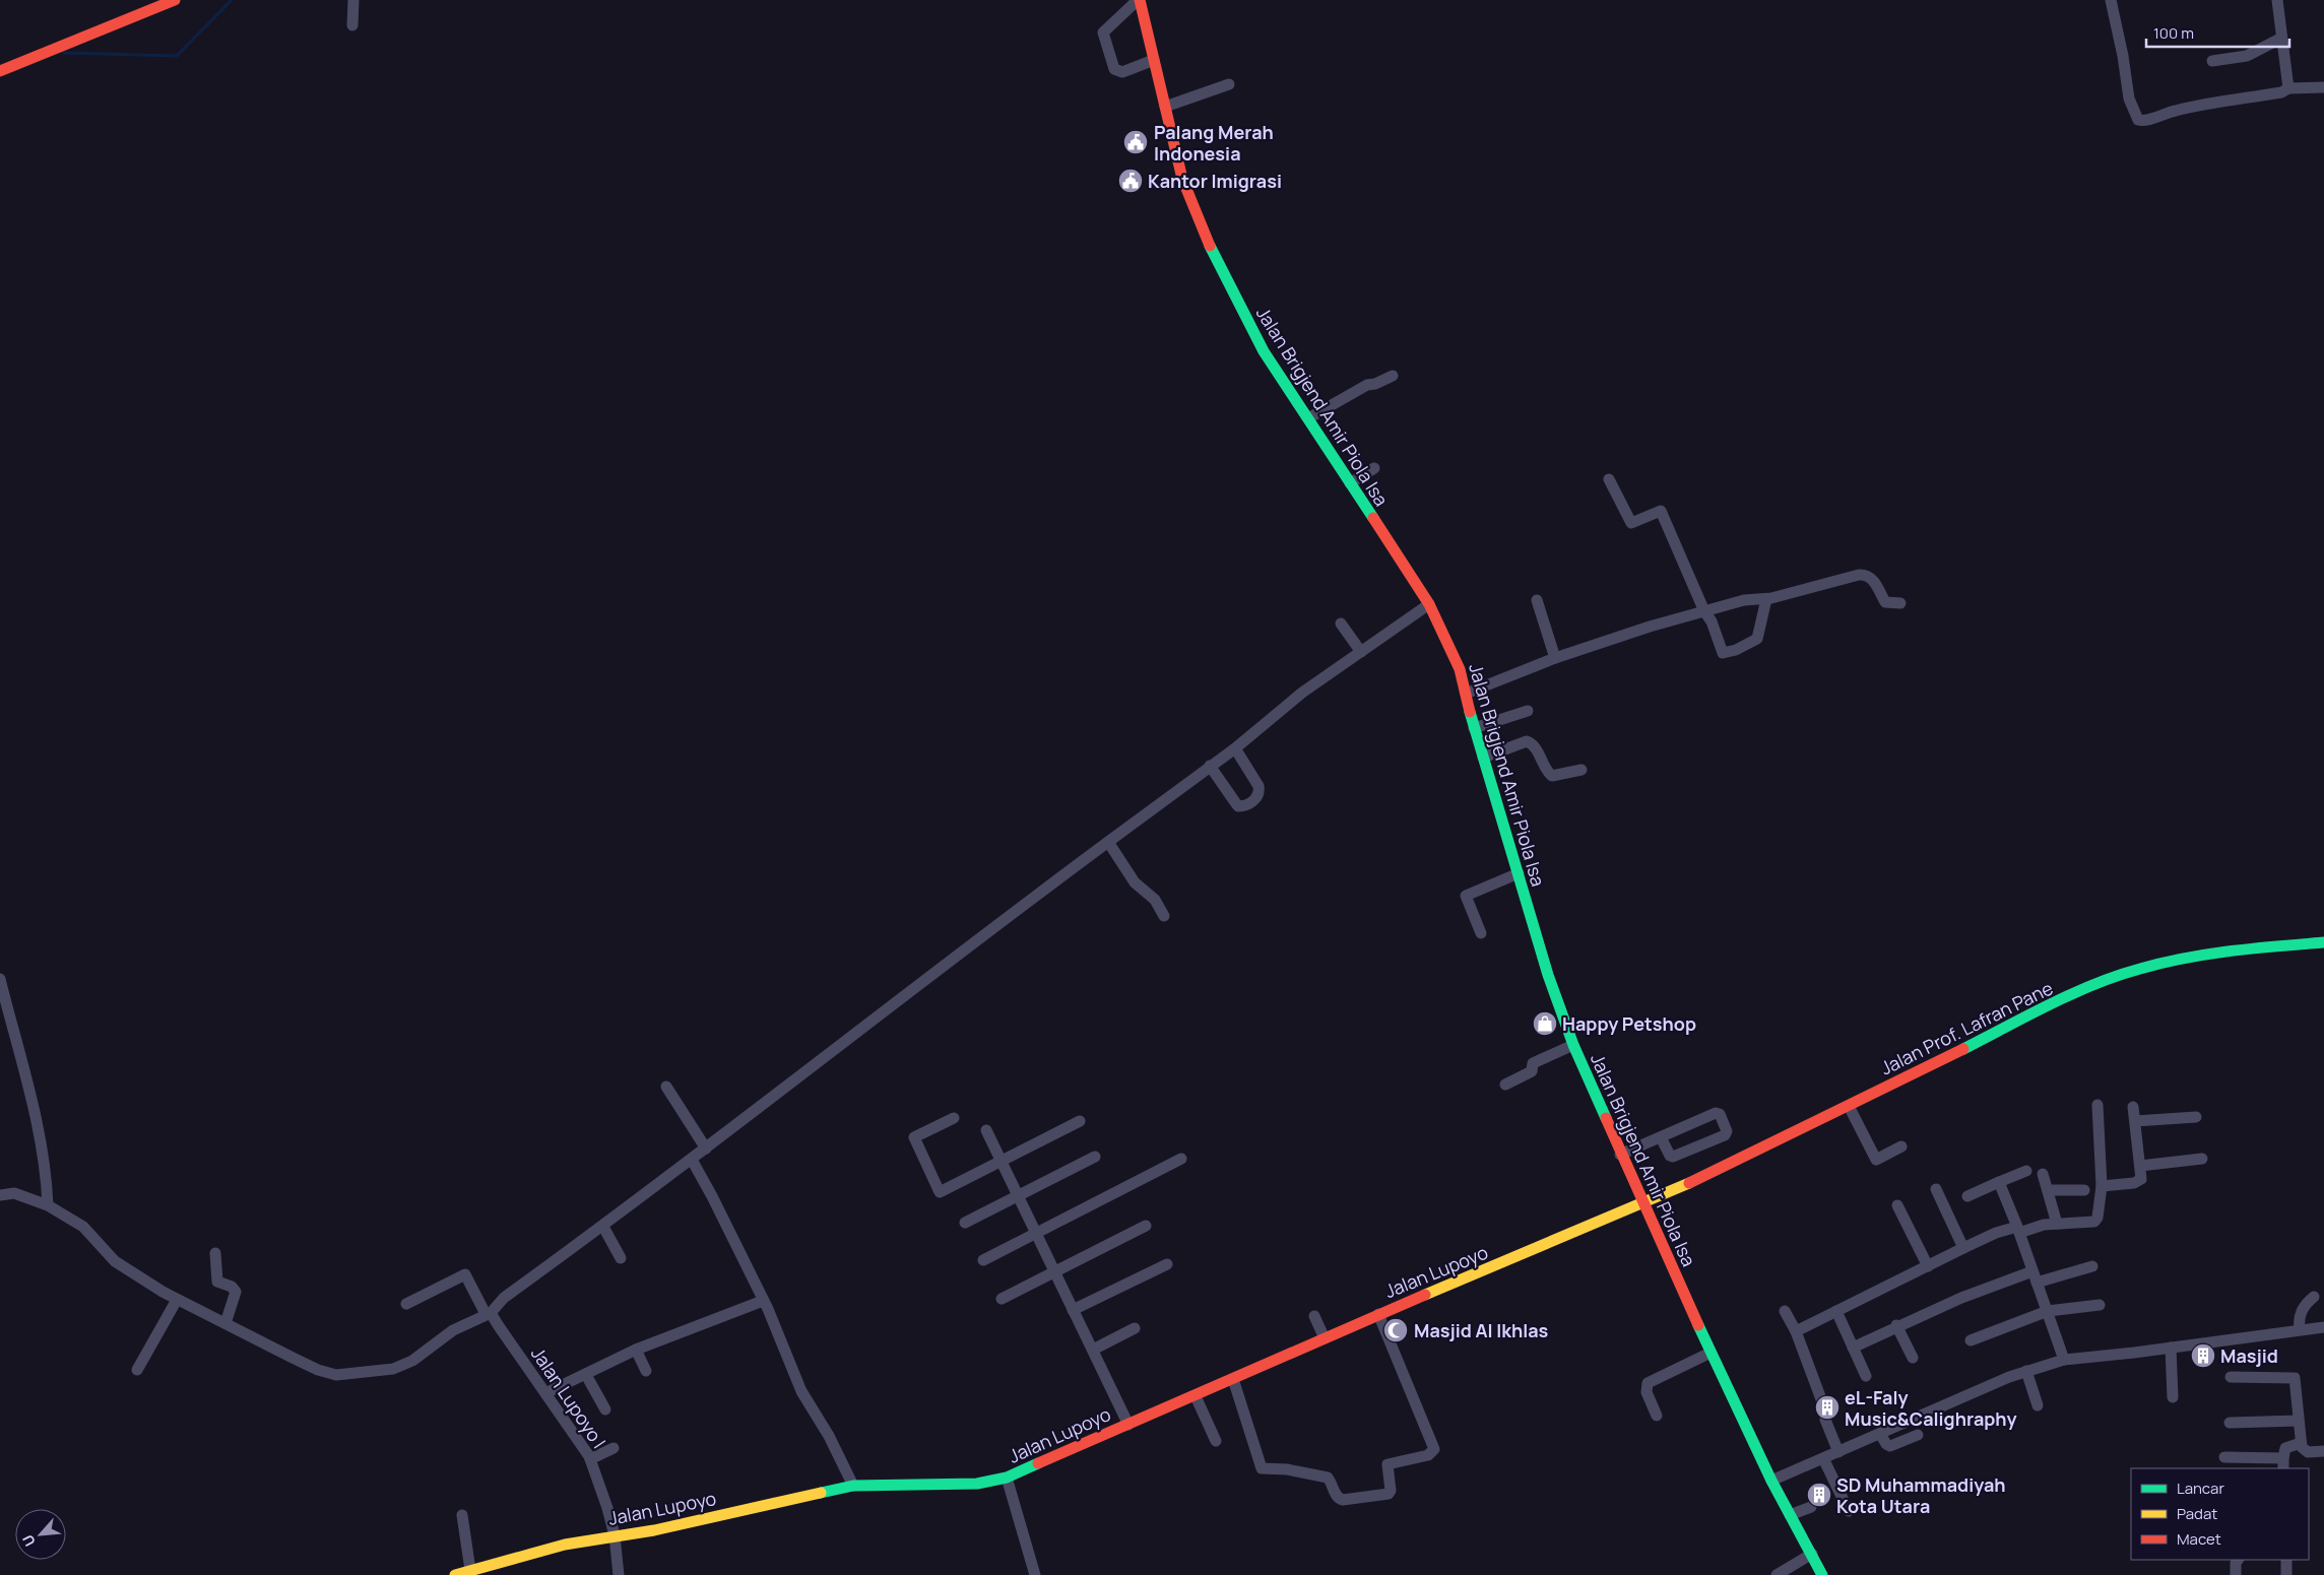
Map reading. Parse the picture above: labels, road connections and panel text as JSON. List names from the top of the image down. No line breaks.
{"streets":{"street":["Jalan Brigjend Amir Piola Isa","Jalan Prof. Lafran Pane","Jalan Lupoyo","Jalan Lupoyo I"]},"crossings":[["Jalan Brigjend Amir Piola Isa","Jalan Prof. Lafran Pane"],["Jalan Brigjend Amir Piola Isa","Jalan Lupoyo"],["Jalan Prof. Lafran Pane","Jalan Lupoyo"],["Jalan Lupoyo","Jalan Lupoyo I"]],"places":{"public building":["Palang Merah Indonesia","Kantor Imigrasi"],"shop":["Happy Petshop"],"mosque":["Masjid Al Ikhlas"],"building":["Masjid","eL-Faly Music&Calighraphy","SD Muhammadiyah Kota Utara"]},"legend":["Lancar","Padat","Macet"],"scale_bar":"100 m","north":"bottom left"}
